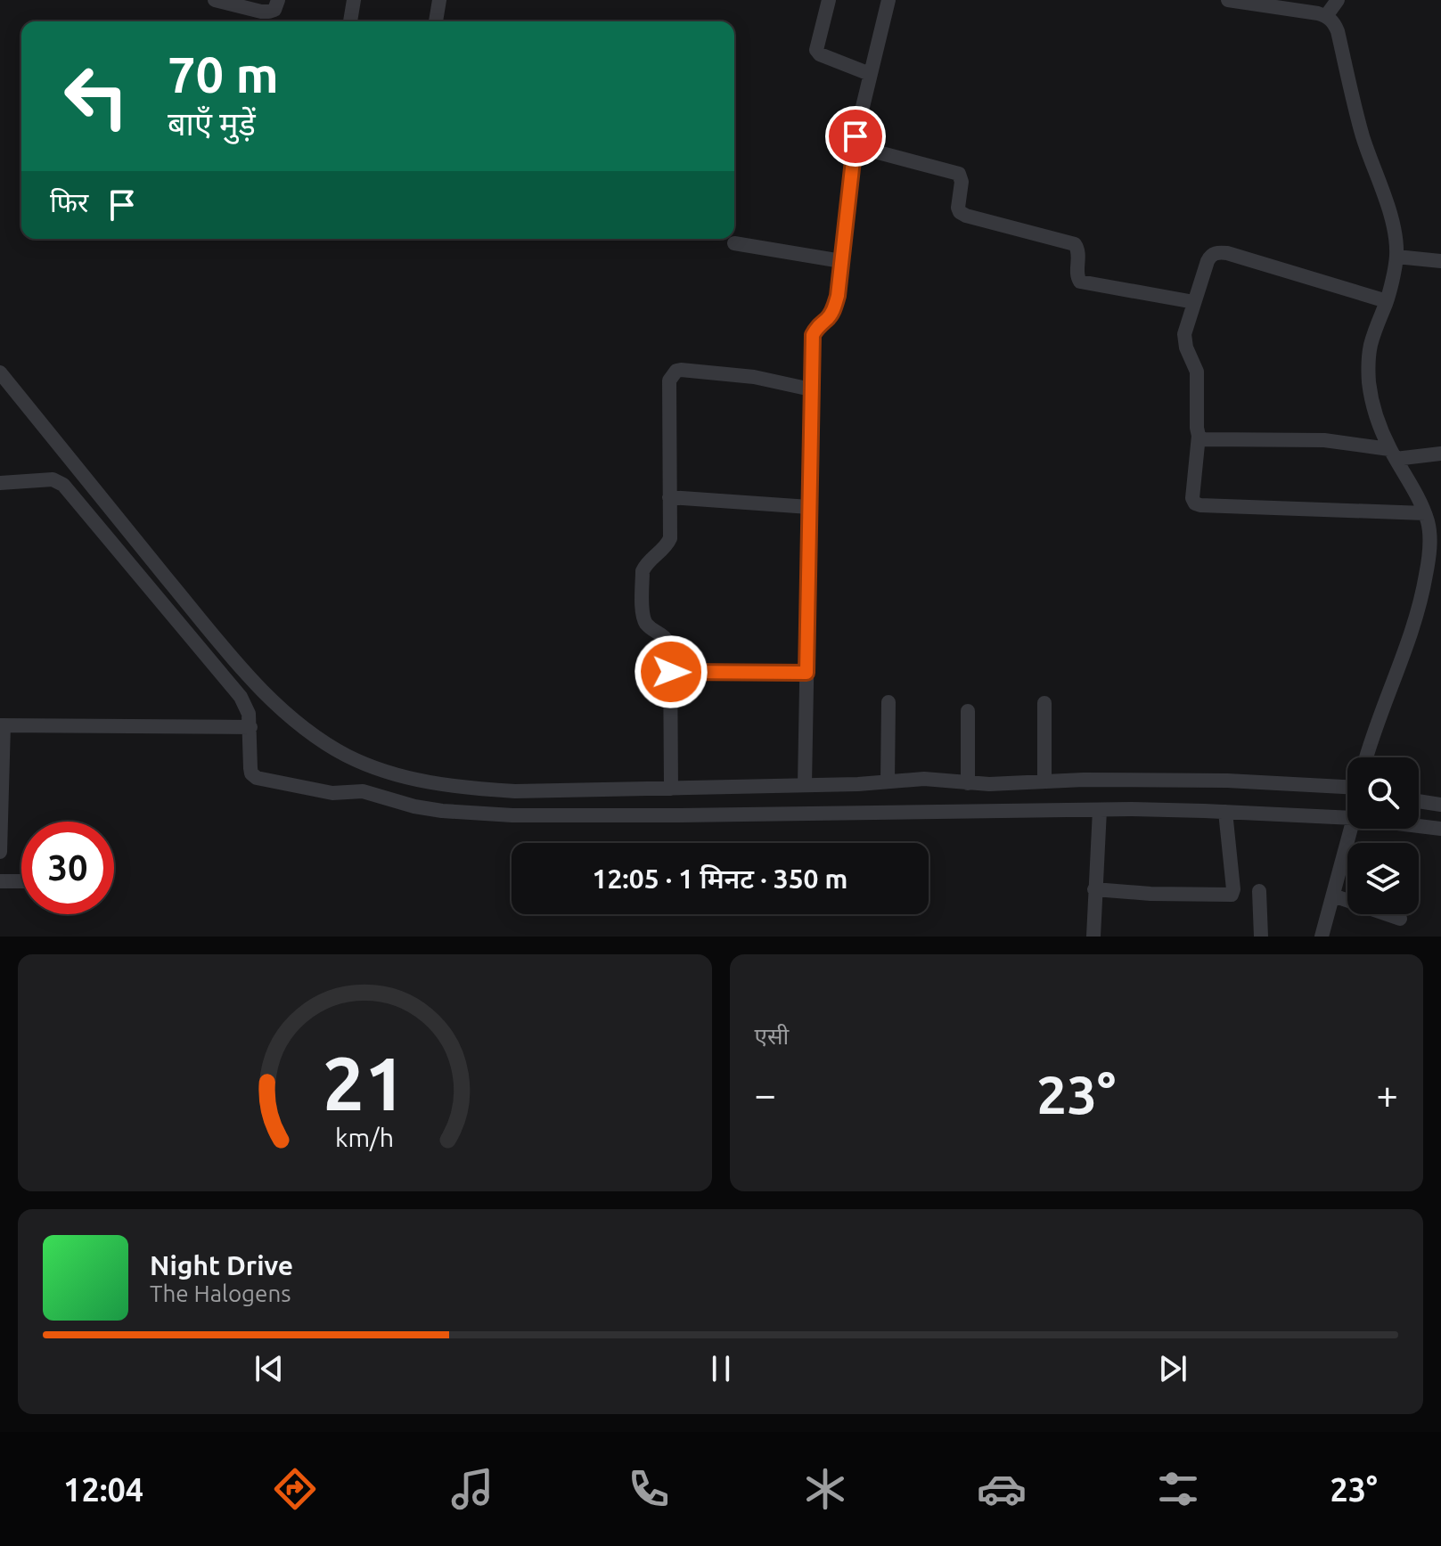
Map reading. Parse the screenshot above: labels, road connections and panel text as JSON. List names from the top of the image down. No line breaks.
{"page":{"turn":["70 m","बाएँ मुड़ें"],"then":"फिर","limit":"30","trip":"12:05 · 1 मिनट · 350 m","tile":"एसी","heat":["−","23°","+"],"song":["Night Drive","The Halogens"],"tabs":["12:04","23°"],"gauge":["21","km/h"]}}
